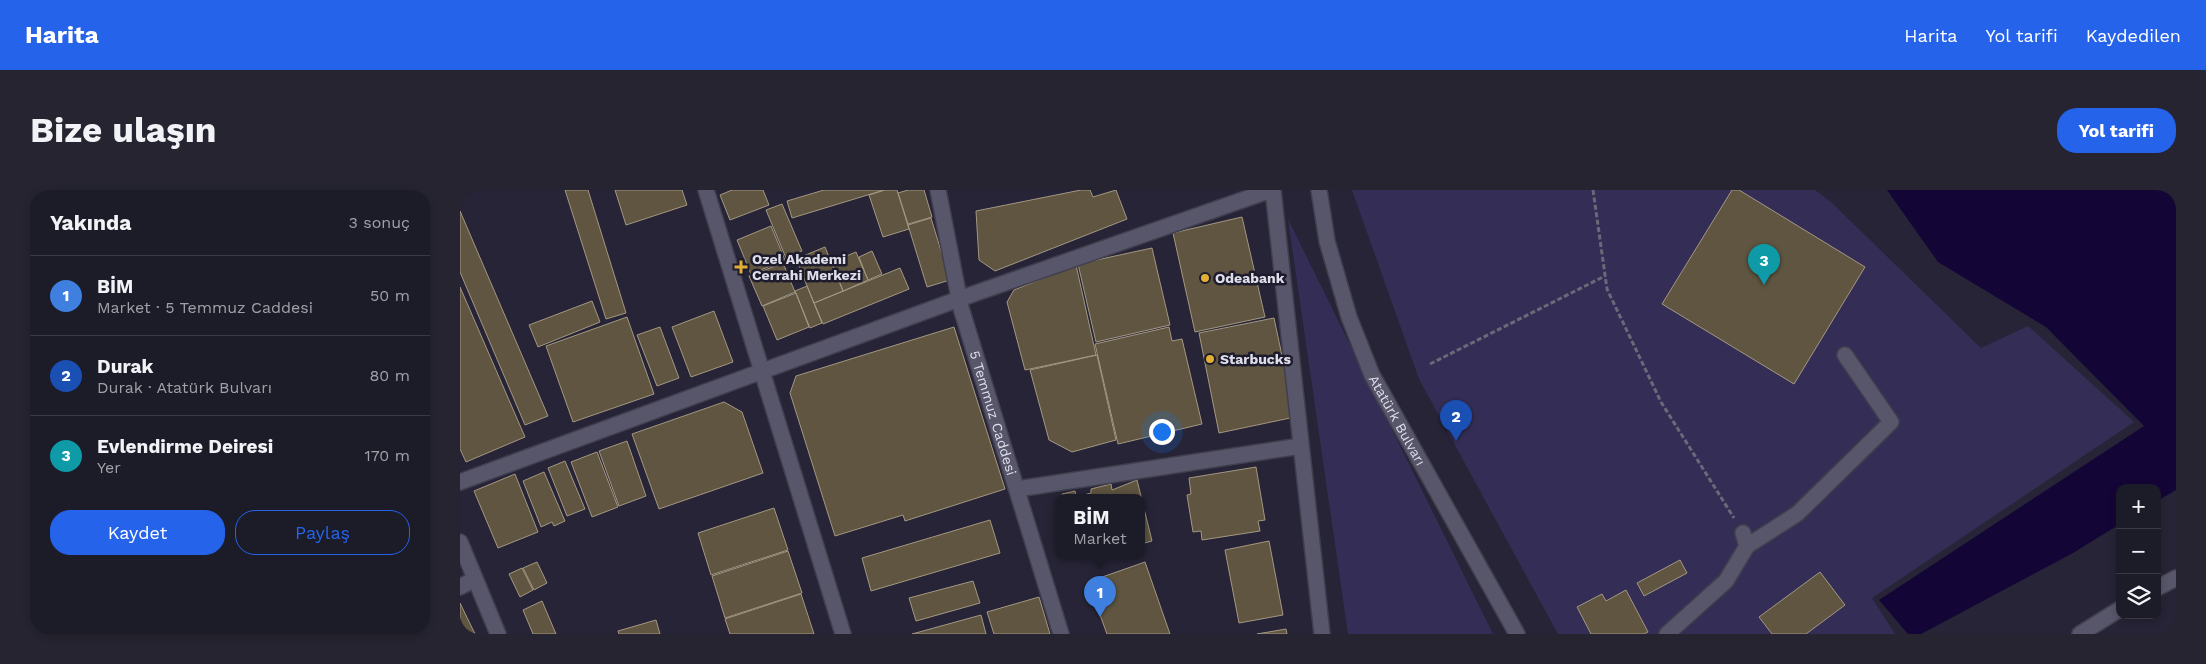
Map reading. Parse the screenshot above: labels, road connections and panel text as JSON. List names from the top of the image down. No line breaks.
{"streets":{"street":["5 Temmuz Caddesi","Atatürk Bulvarı"]},"places":{"health":["Ozel Akademi Cerrahi Merkezi"],"other":["Odeabank","Starbucks"]},"page":{"header":"Harita","nav":["Harita","Yol tarifi","Kaydedilen"],"buttons":["Yol tarifi",["Kaydet","Paylaş"]],"title":"Bize ulaşın","heading":["Yakında","3 sonuç"],"pins":["3","2","1"],"list":[{"mark":"1","name":"BİM","note":"Market · 5 Temmuz Caddesi","value":"50 m"},{"mark":"2","name":"Durak","note":"Durak · Atatürk Bulvarı","value":"80 m"},{"mark":"3","name":"Evlendirme Deiresi","note":"Yer","value":"170 m"}],"map_buttons":["+","−"],"popup":["BİM","Market"]}}
